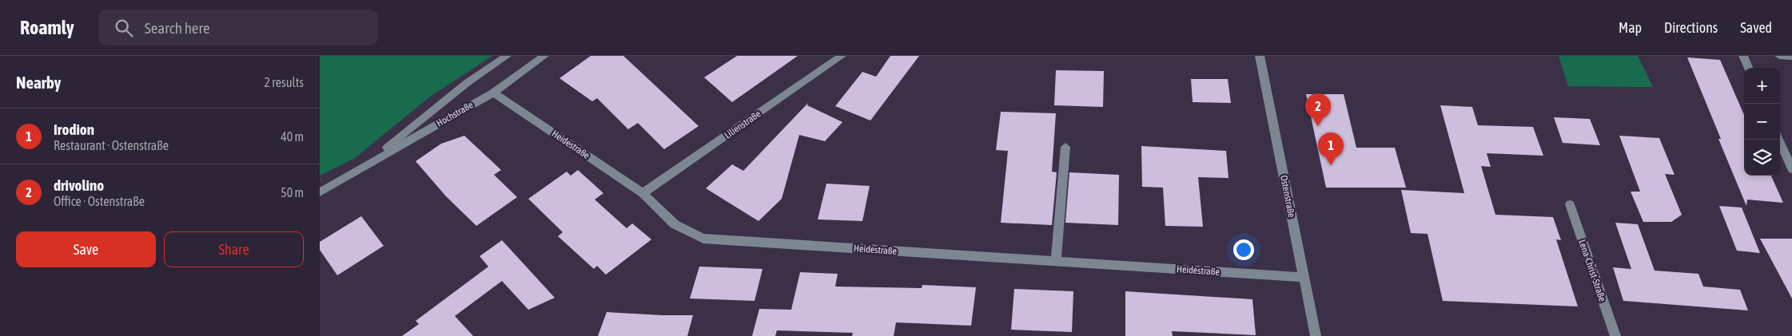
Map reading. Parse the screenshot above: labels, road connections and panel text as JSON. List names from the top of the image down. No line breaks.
{"streets":{"street":["Hochstraße","Lilienstraße","Heidestraße","Ostenstraße","Lena-Christ-Straße"]},"crossings":[["Hochstraße","Heidestraße"],["Lilienstraße","Heidestraße"],["Heidestraße","Ostenstraße"]],"page":{"header":"Roamly","search":"Search here","nav":["Map","Directions","Saved"],"heading":["Nearby","2 results"],"map_buttons":["+","−"],"pins":["2","1"],"list":[{"mark":"1","name":"Irodion","note":"Restaurant · Ostenstraße","value":"40 m"},{"mark":"2","name":"drivolino","note":"Office · Ostenstraße","value":"50 m"}],"buttons":["Save","Share"]}}
